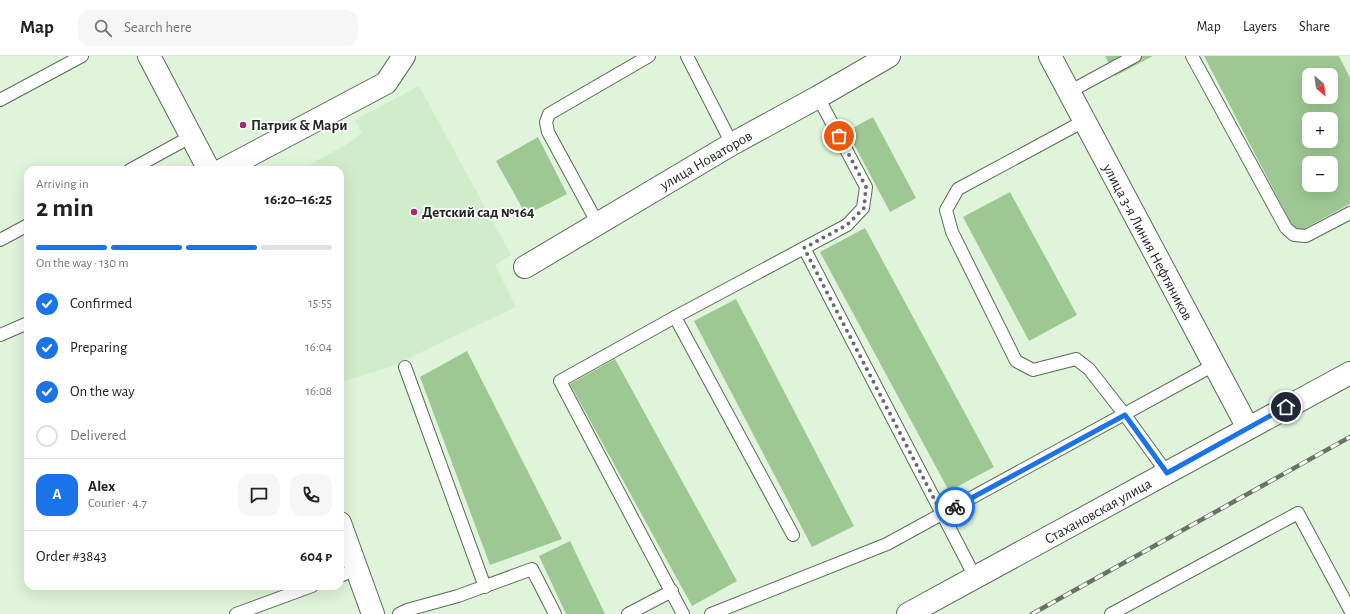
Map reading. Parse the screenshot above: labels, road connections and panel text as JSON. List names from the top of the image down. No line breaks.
{"streets":{"street":["улица Новаторов","улица 3-я Линия Нефтяников","Стахановская улица"]},"crossings":[["улица 3-я Линия Нефтяников","Стахановская улица"]],"places":["Патрик & Мари","Детский сад №164"],"north":"bottom right","page":{"header":"Map","search":"Search here","nav":["Map","Layers","Share"],"map_buttons":["+","−"],"heading":["2 min","Arriving in","16:20–16:25"],"panel":["Alex","Courier · 4.7","Order #3843","604 ₽"],"bar":"On the way · 130 m","list":[["Confirmed","15:55"],["Preparing","16:04"],["On the way","16:08"],"Delivered"],"round":"A"}}
